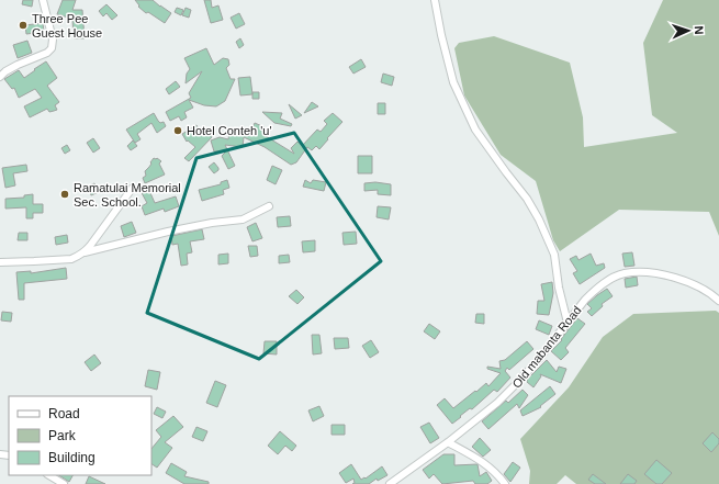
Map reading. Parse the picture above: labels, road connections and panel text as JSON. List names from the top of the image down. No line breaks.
{"streets":{"street":["Old mabanta Road"]},"places":["Three Pee Guest House","Hotel Conteh 'u'","Ramatulai Memorial Sec. School."],"legend":["Road","Park","Building"],"north":"right"}
